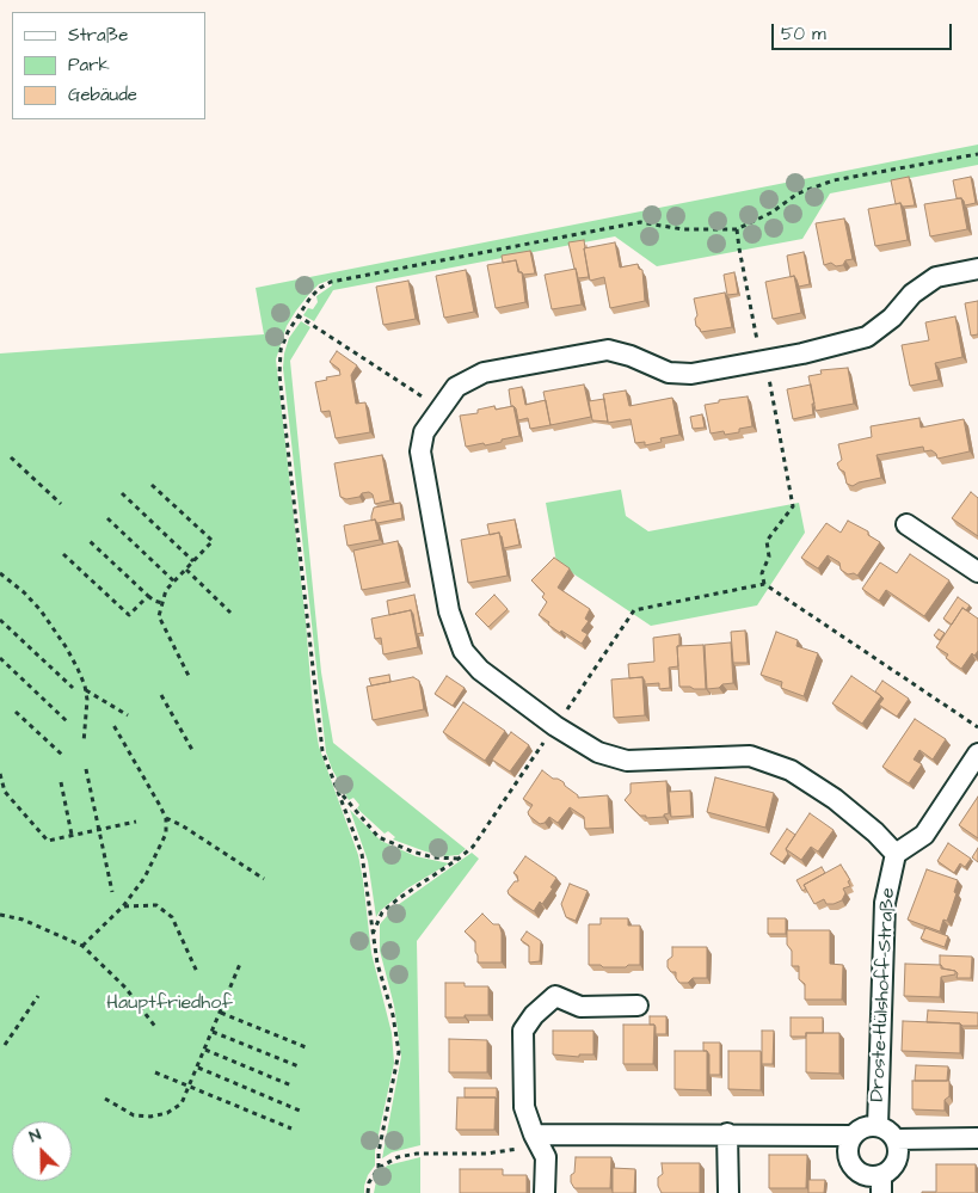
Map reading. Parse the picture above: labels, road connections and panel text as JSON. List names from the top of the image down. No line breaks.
{"streets":{"street":["Droste-Hülshoff-Straße"]},"parks":["Hauptfriedhof"],"legend":["Straße","Park","Gebäude"],"scale_bar":"50 m","north":"top left"}
